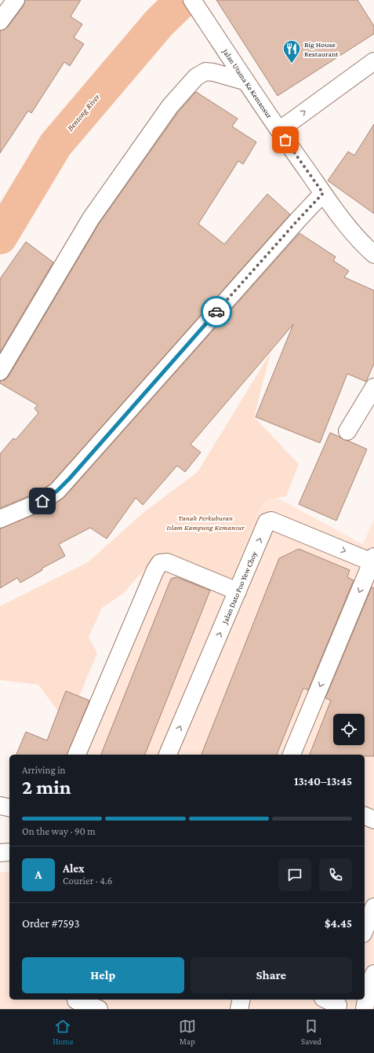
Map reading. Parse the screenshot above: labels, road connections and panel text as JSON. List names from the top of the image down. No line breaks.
{"streets":{"street":["Jalan Utama Ke Kemansur","Jalan Dato Poo Yew Choy"]},"water":["Bentong River"],"parks":["Tanah Perkuburan Islam Kampung Kemansur"],"places":{"restaurant":["Big House Restaurant"]},"page":{"heading":["2 min","Arriving in","13:40–13:45"],"panel":["Alex","Courier · 4.6","Order #7593","$4.45"],"bar":"On the way · 90 m","round":"A","buttons":["Help","Share"],"tabs":["Home","Map","Saved"]}}
